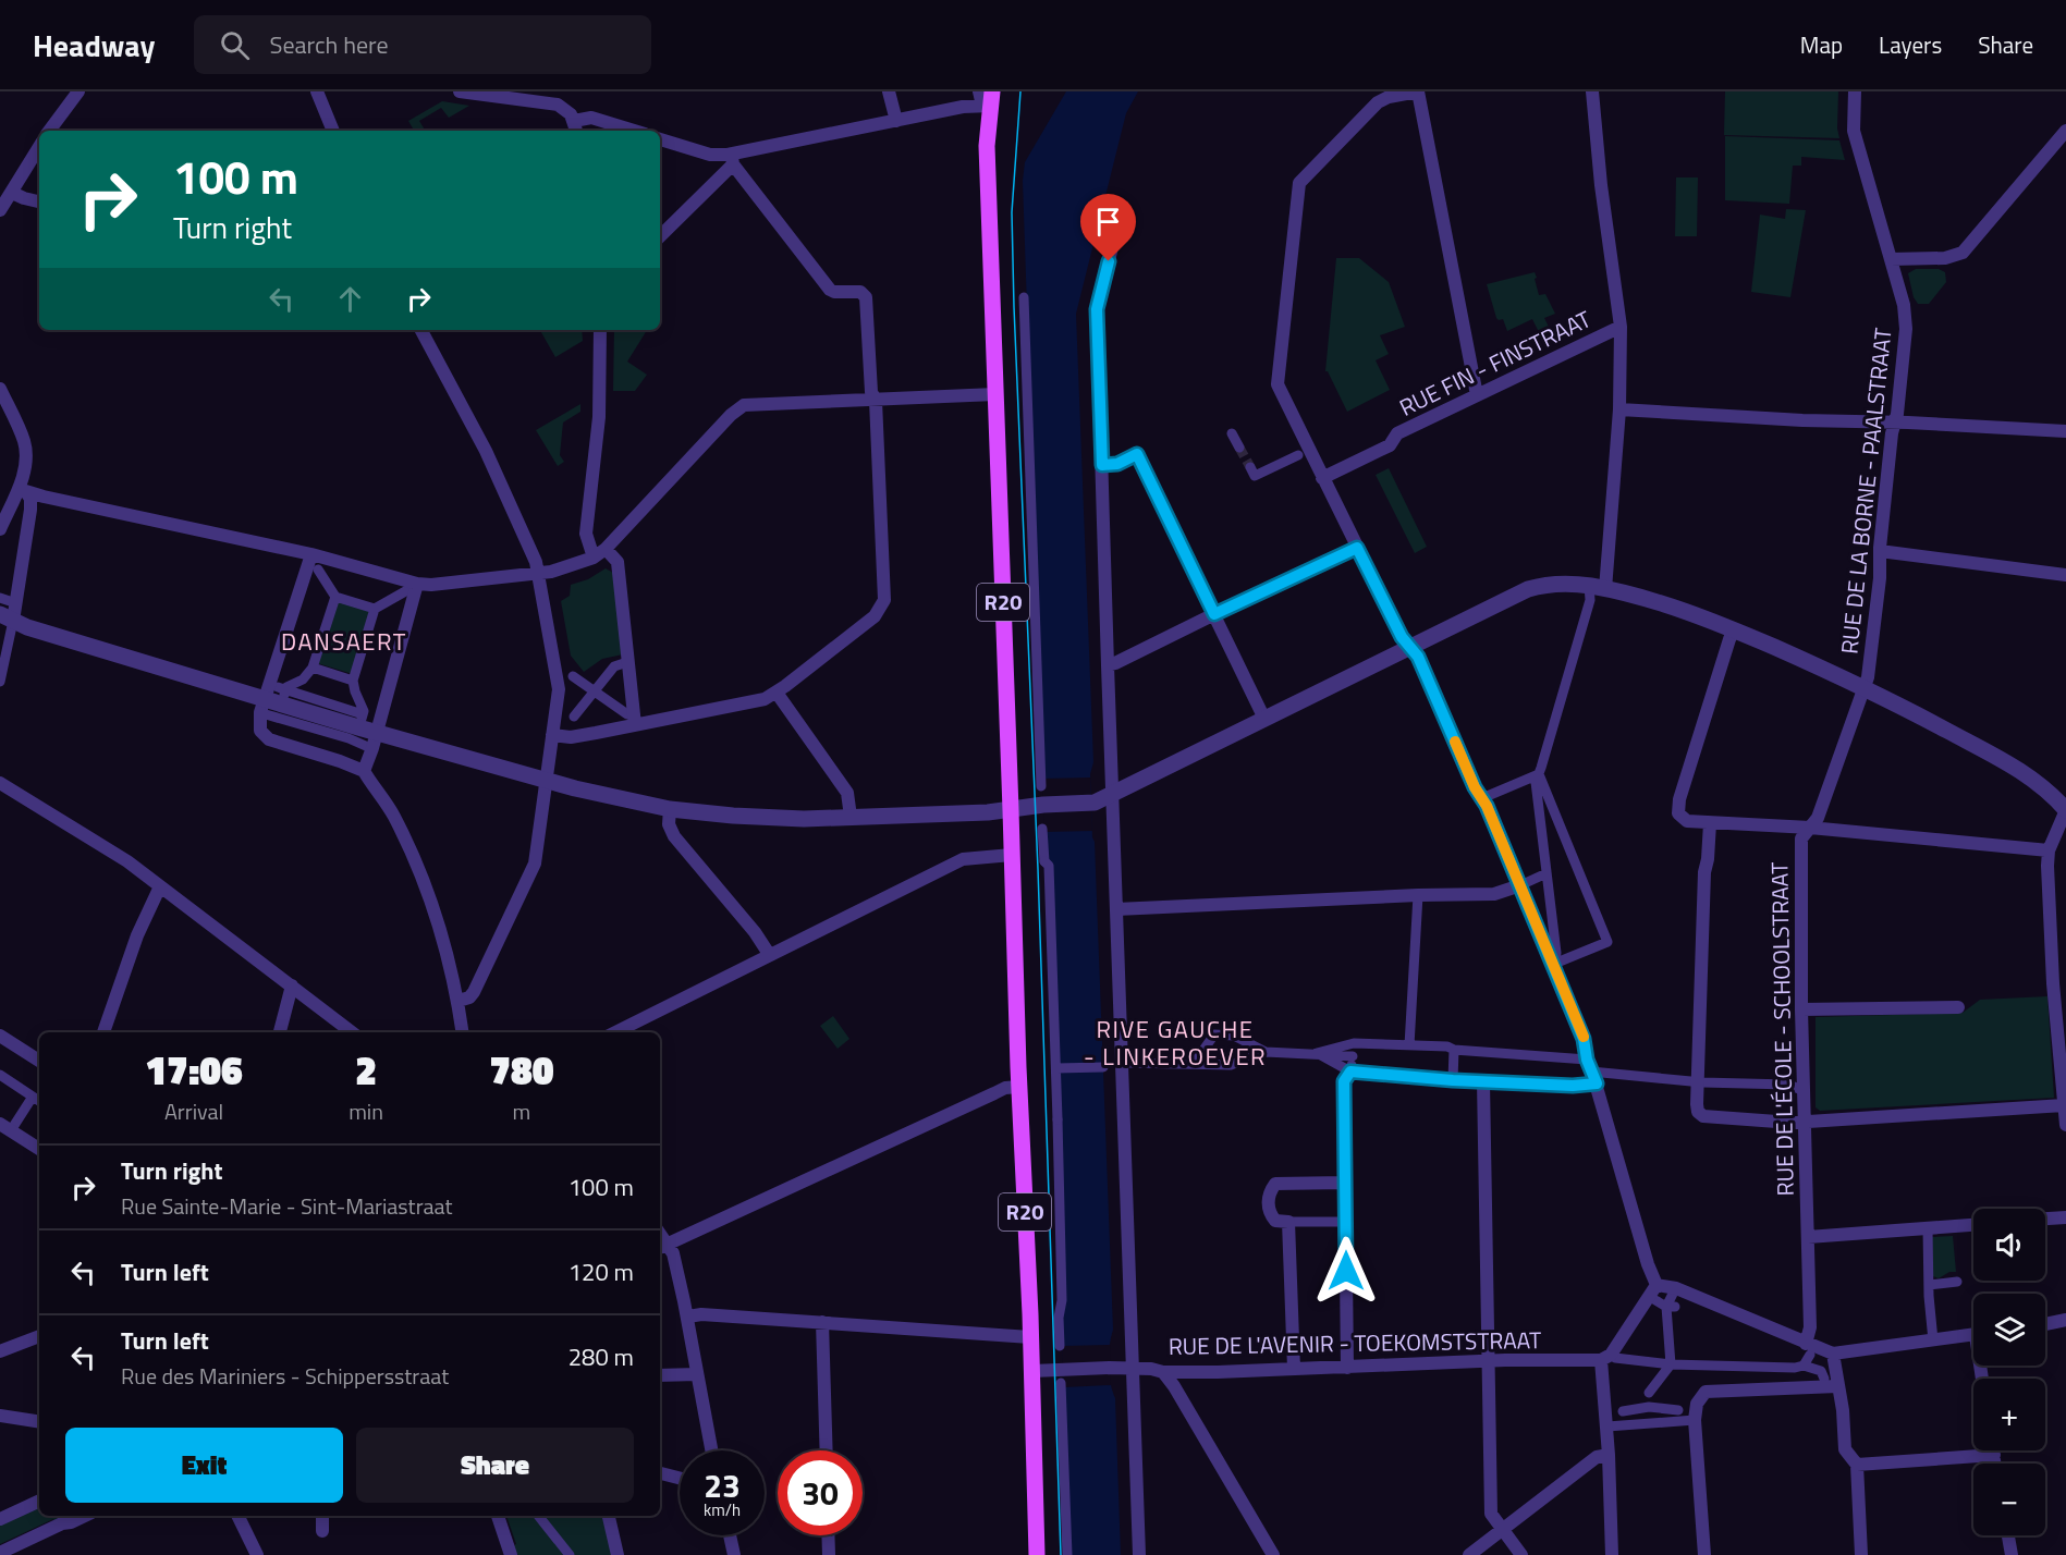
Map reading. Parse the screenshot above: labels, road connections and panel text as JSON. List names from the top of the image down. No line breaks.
{"streets":{"main road":["R20"],"street":["RUE FIN - FINSTRAAT","RUE DE LA BORNE - PAALSTRAAT","RUE DE L'ÉCOLE - SCHOOLSTRAAT","RUE DE L'AVENIR - TOEKOMSTSTRAAT"]},"crossings":[["RUE DE LA BORNE - PAALSTRAAT","RUE DE L'ÉCOLE - SCHOOLSTRAAT"],["R20","RUE DE L'AVENIR - TOEKOMSTSTRAAT"]],"districts":["DANSAERT","RIVE GAUCHE - LINKEROEVER"],"page":{"header":"Headway","search":"Search here","nav":["Map","Layers","Share"],"turn":["100 m","Turn right"],"eta":["17:06","Arrival","2","min","780","m"],"list":[{"name":"Turn right","note":"Rue Sainte-Marie - Sint-Mariastraat","value":"100 m"},{"name":"Turn left","value":"120 m"},{"name":"Turn left","note":"Rue des Mariniers - Schippersstraat","value":"280 m"}],"map_buttons":["+","−"],"buttons":["Exit","Share"],"speed":"23 km/h","limit":"30"}}
